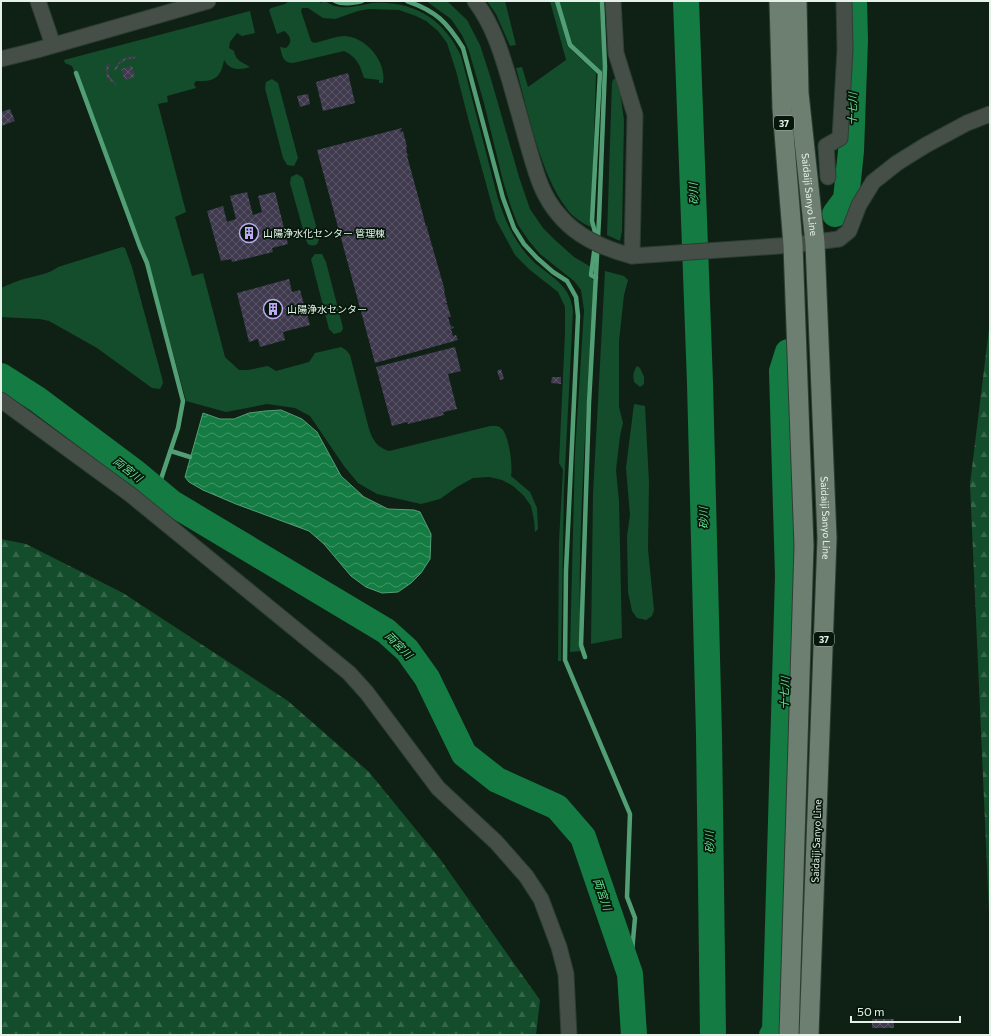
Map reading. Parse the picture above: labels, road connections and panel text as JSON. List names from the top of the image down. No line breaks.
{"streets":{"main road":["37","Saidaiji Sanyo Line"]},"water":["十七川","砂川","両宮川"],"places":{"building":["山陽浄水化センター 管理棟","山陽浄水センター"]},"scale_bar":"50 m"}
